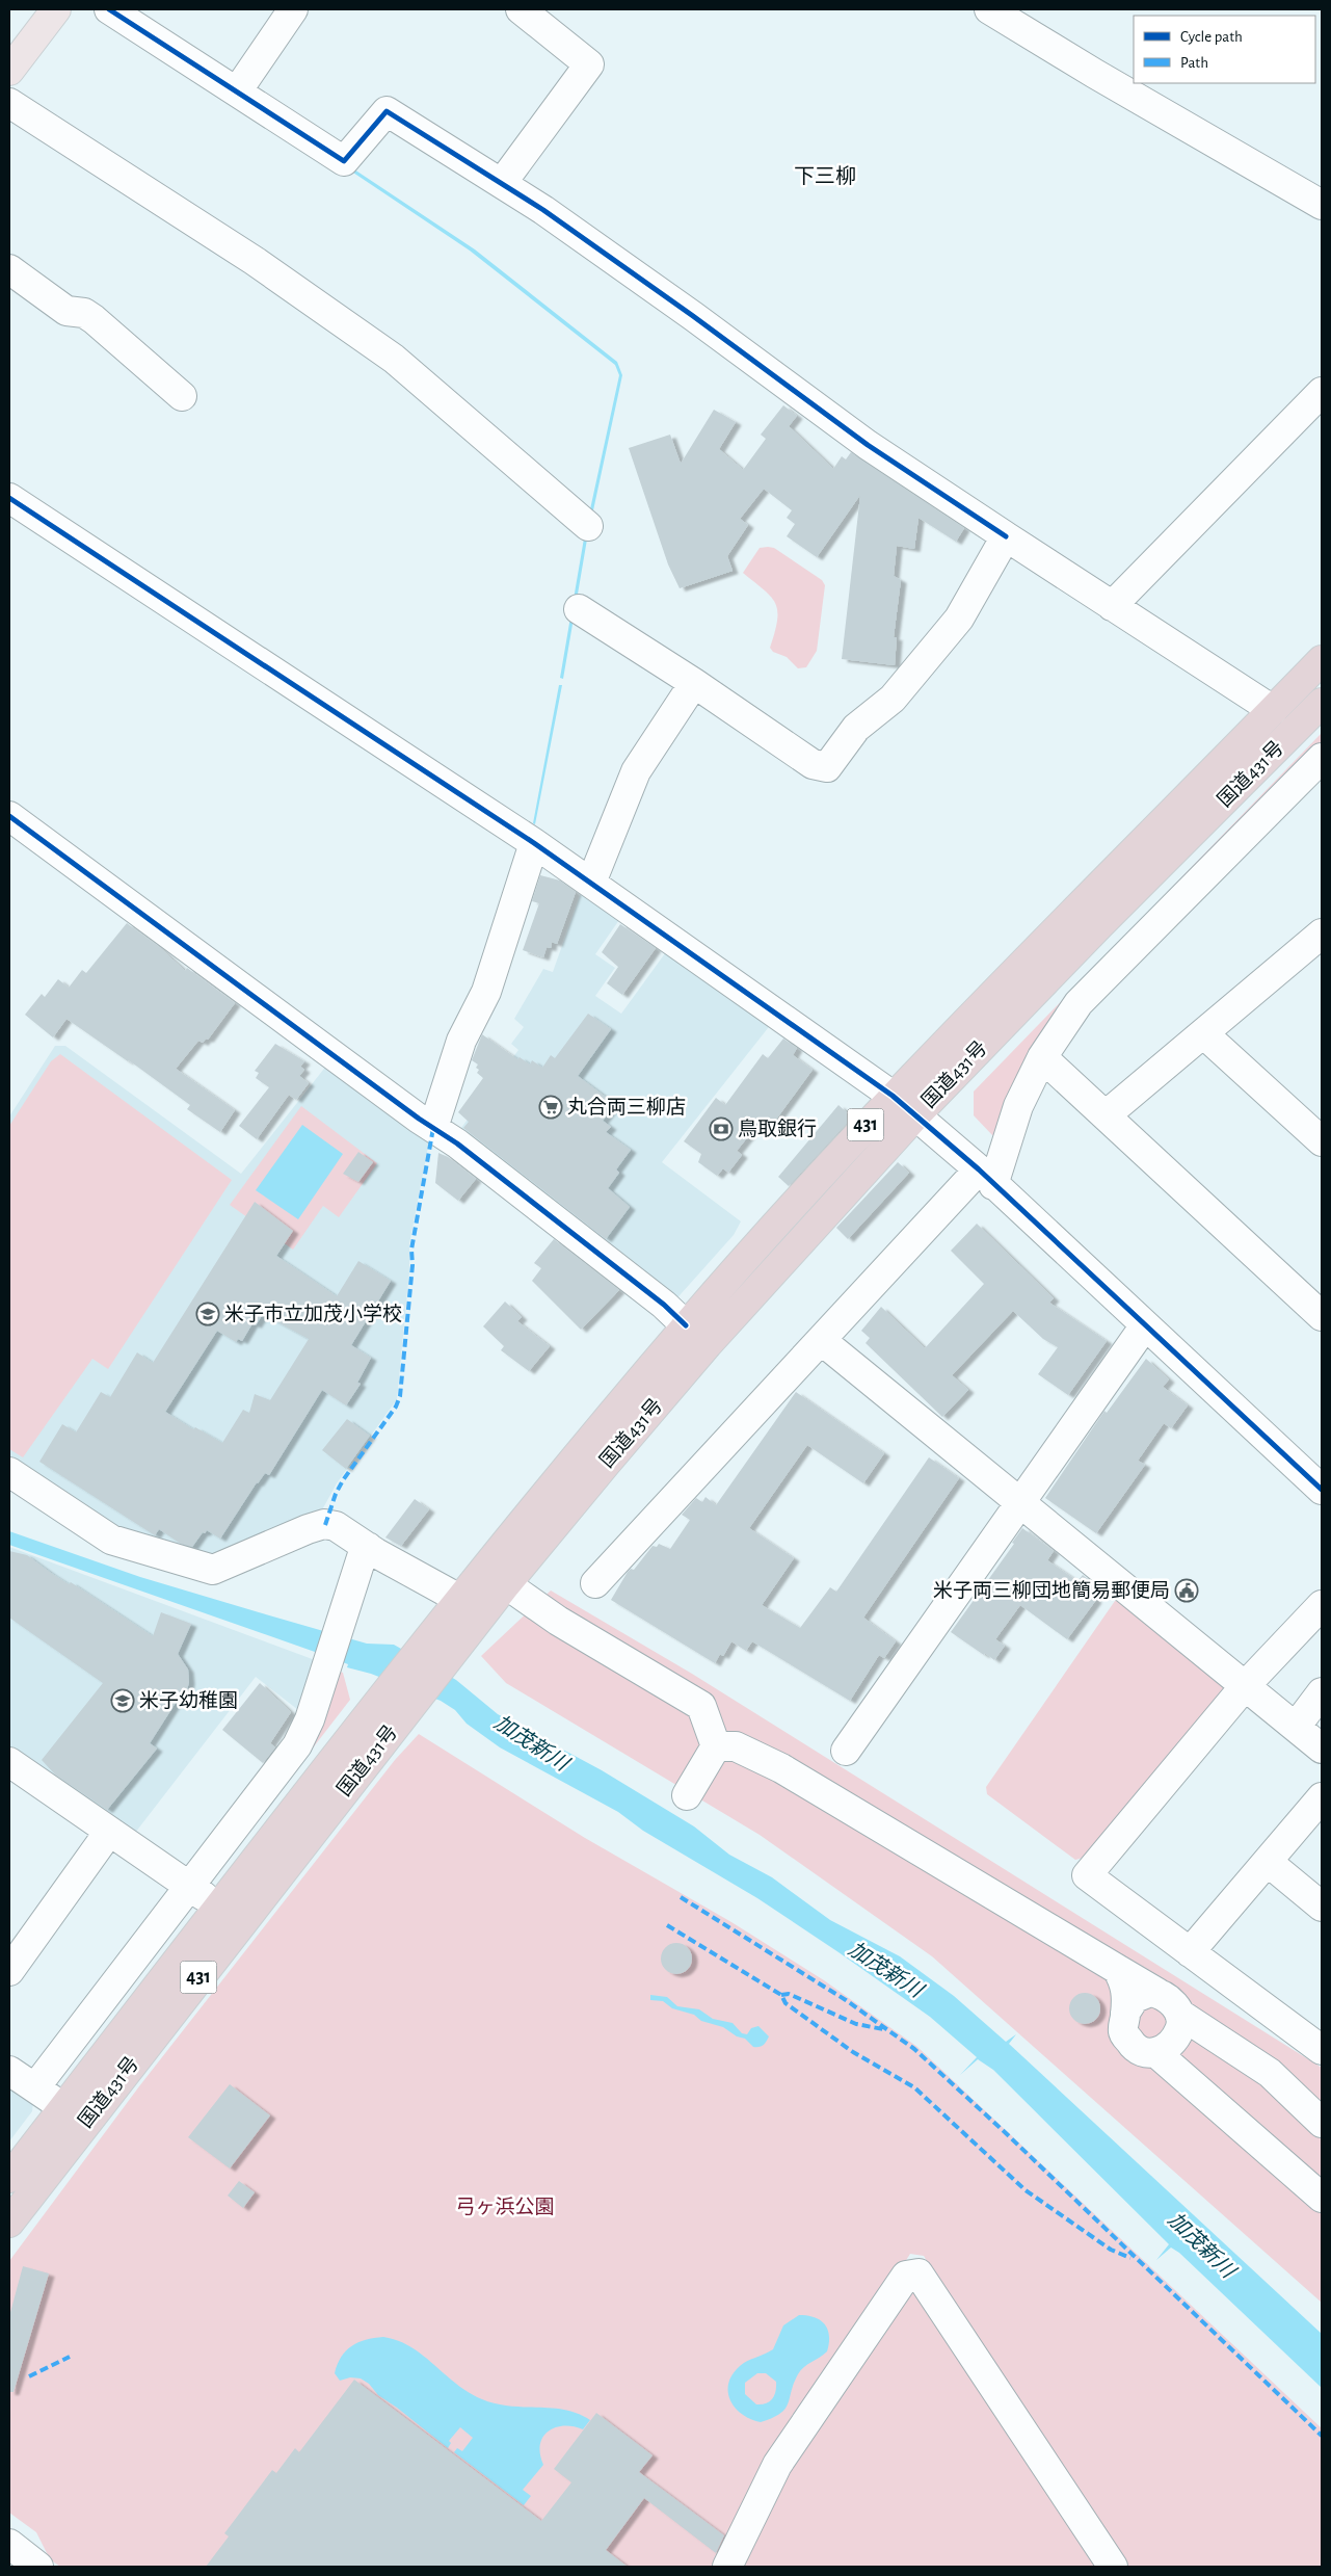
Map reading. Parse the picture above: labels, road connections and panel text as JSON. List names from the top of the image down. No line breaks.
{"streets":{"highway":["国道431号","431"]},"districts":["下三柳"],"water":["加茂新川"],"parks":["弓ヶ浜公園"],"places":{"supermarket":["丸合両三柳店"],"bank":["鳥取銀行"],"school or university":["米子市立加茂小学校","米子幼稚園"],"public building":["米子両三柳団地簡易郵便局"]},"legend":["Cycle path","Path"]}
